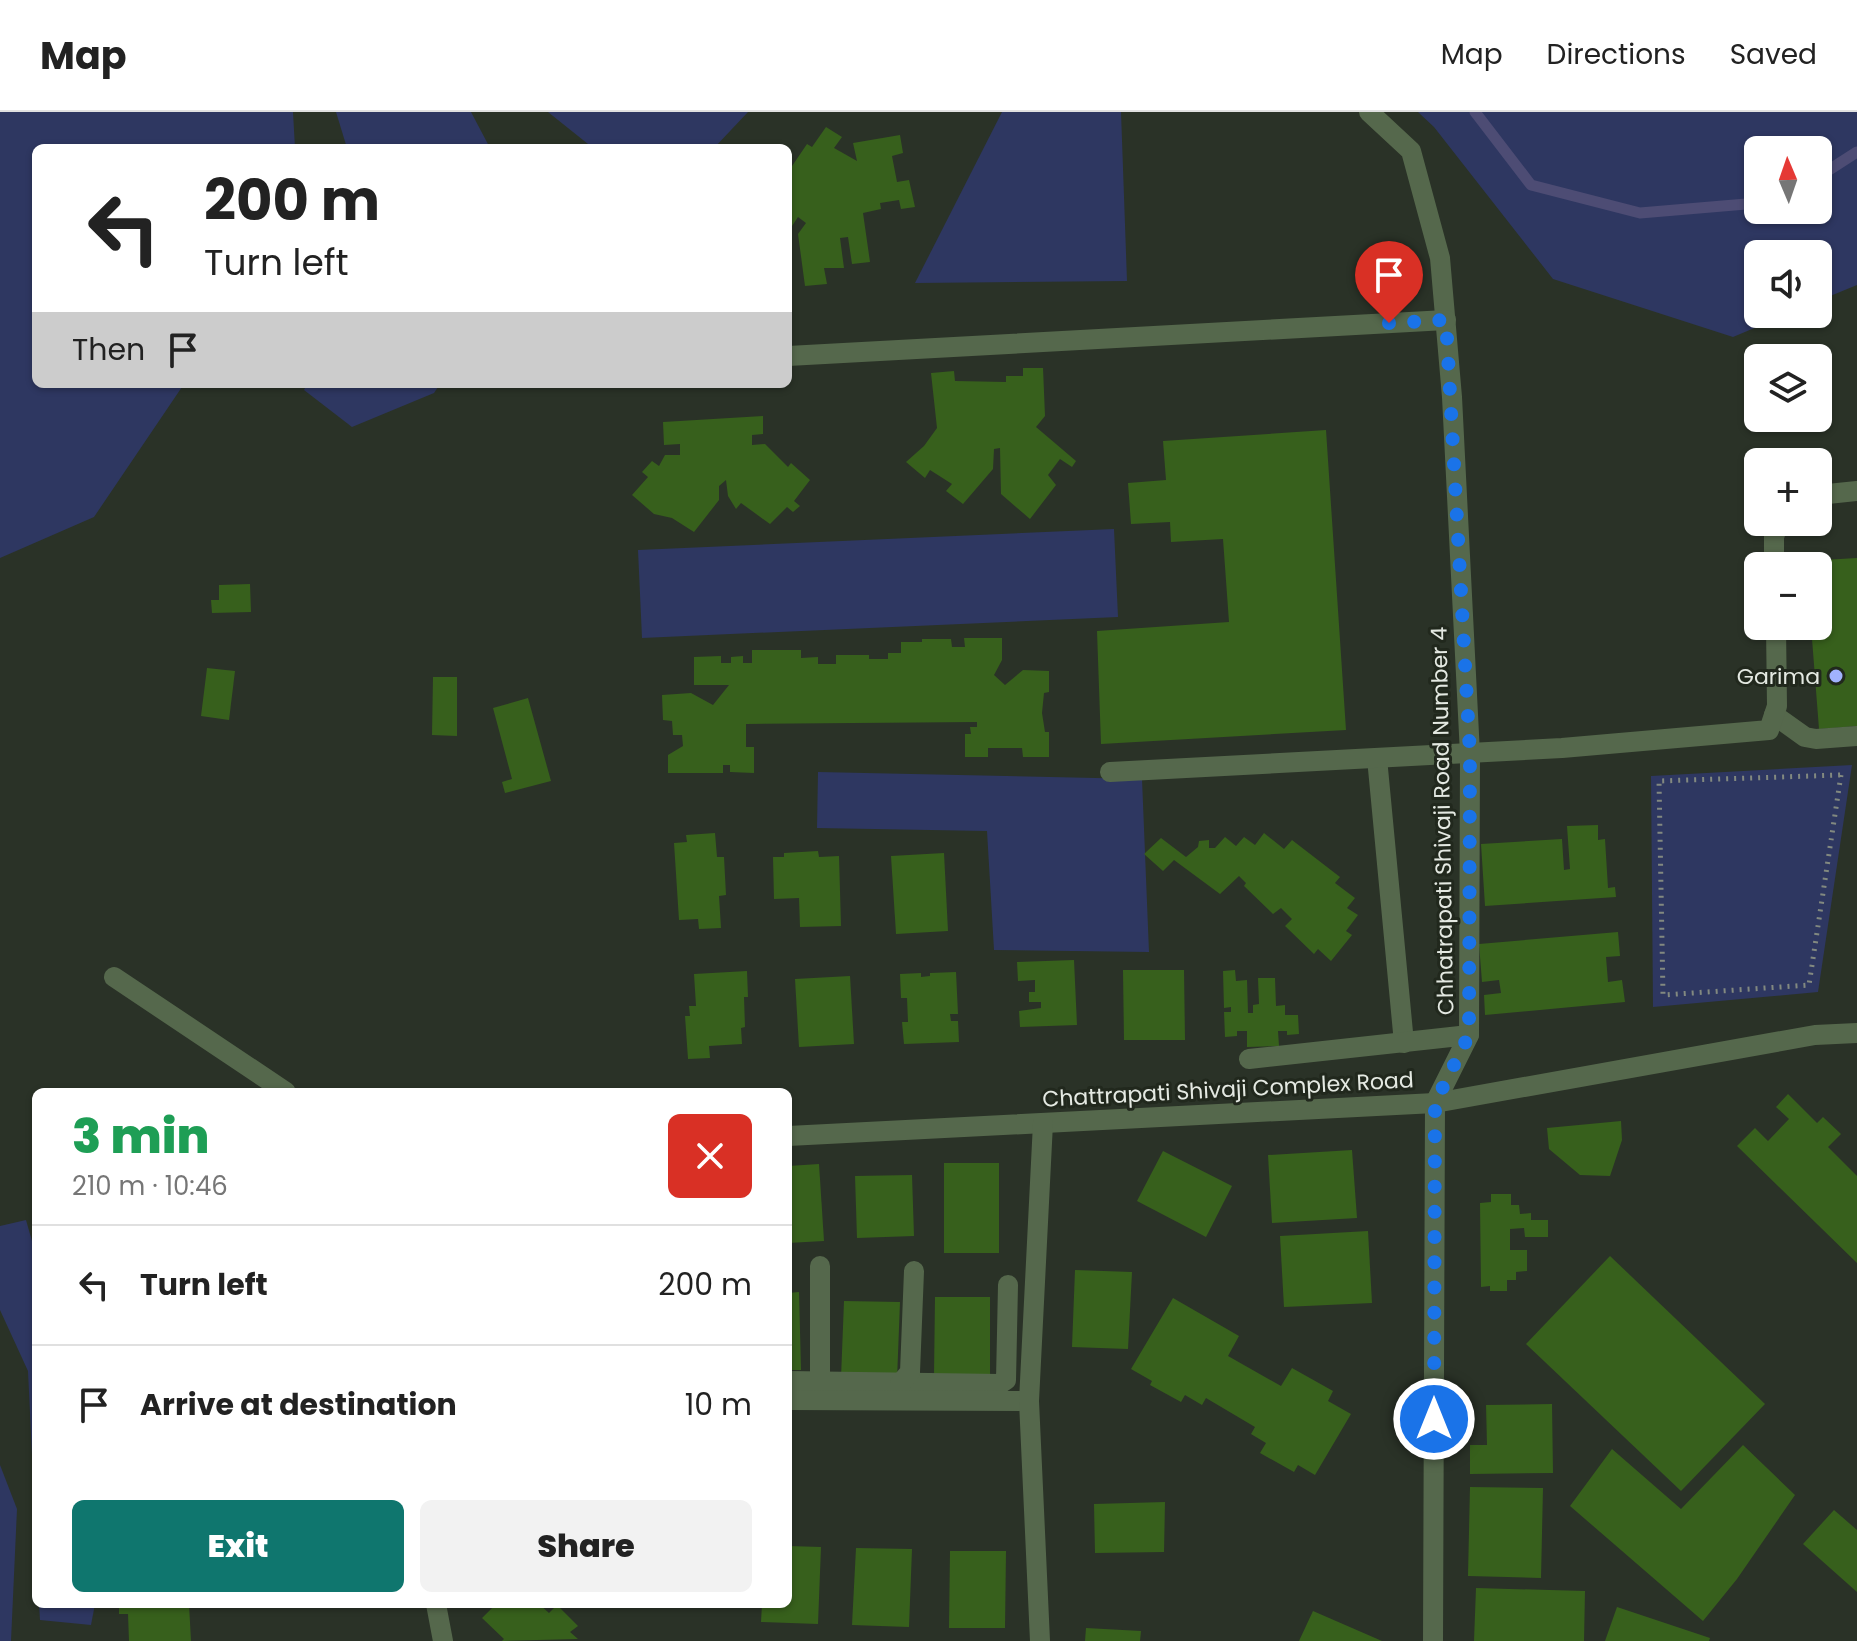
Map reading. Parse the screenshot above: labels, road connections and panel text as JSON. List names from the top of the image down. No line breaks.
{"streets":{"street":["Chhatrapati Shivaji Road Number 4","Chattrapati Shivaji Complex Road"]},"crossings":[["Chhatrapati Shivaji Road Number 4","Chattrapati Shivaji Complex Road"]],"places":["Garima"],"north":"top","page":{"header":"Map","nav":["Map","Directions","Saved"],"map_buttons":["+","−"],"turn":["200 m","Turn left"],"then":"Then","heading":["3 min","210 m · 10:46"],"list":[{"name":"Turn left","value":"200 m"},{"name":"Arrive at destination","value":"10 m"}],"buttons":["Exit","Share"]}}
